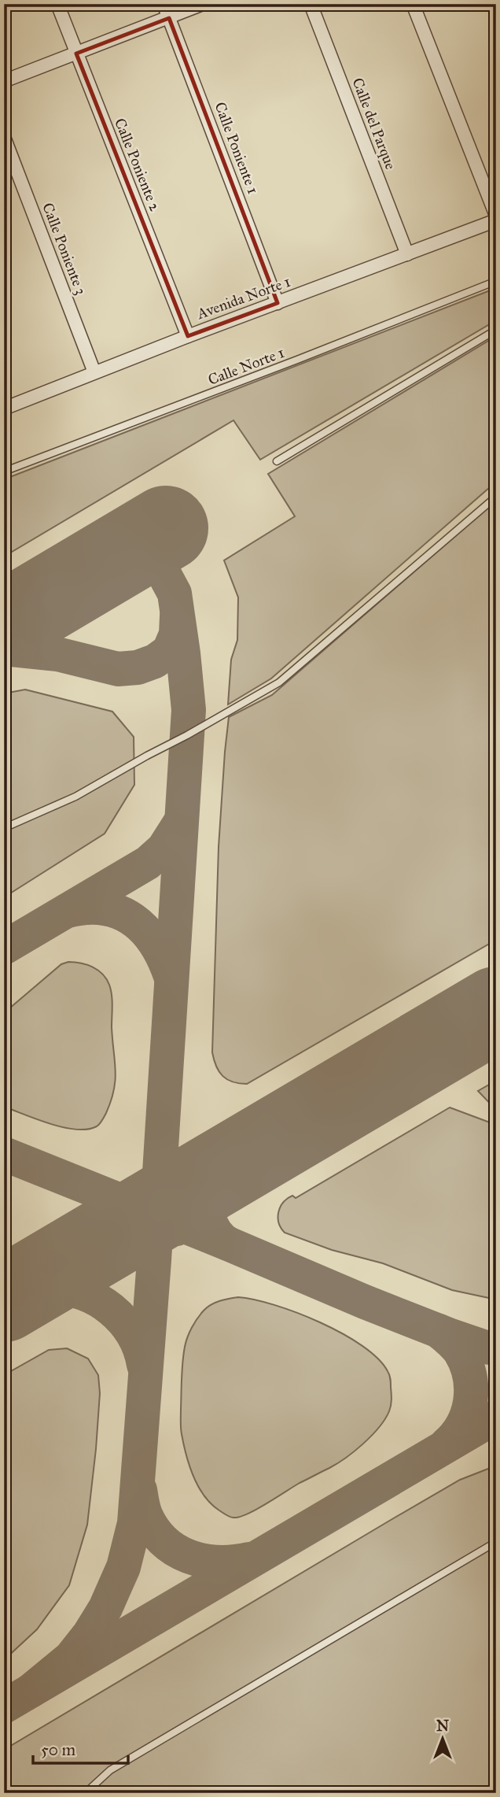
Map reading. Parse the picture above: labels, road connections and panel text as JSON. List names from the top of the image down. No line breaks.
{"streets":{"street":["Calle del Parque","Calle Poniente 1","Calle Poniente 2","Calle Poniente 3","Avenida Norte 1"],"lane":["Calle Norte 1"]},"crossings":[["Calle del Parque","Avenida Norte 1"],["Calle Poniente 1","Avenida Norte 1"],["Calle Poniente 2","Avenida Norte 1"],["Calle Poniente 3","Avenida Norte 1"]],"scale_bar":"50 m","north":"top"}
